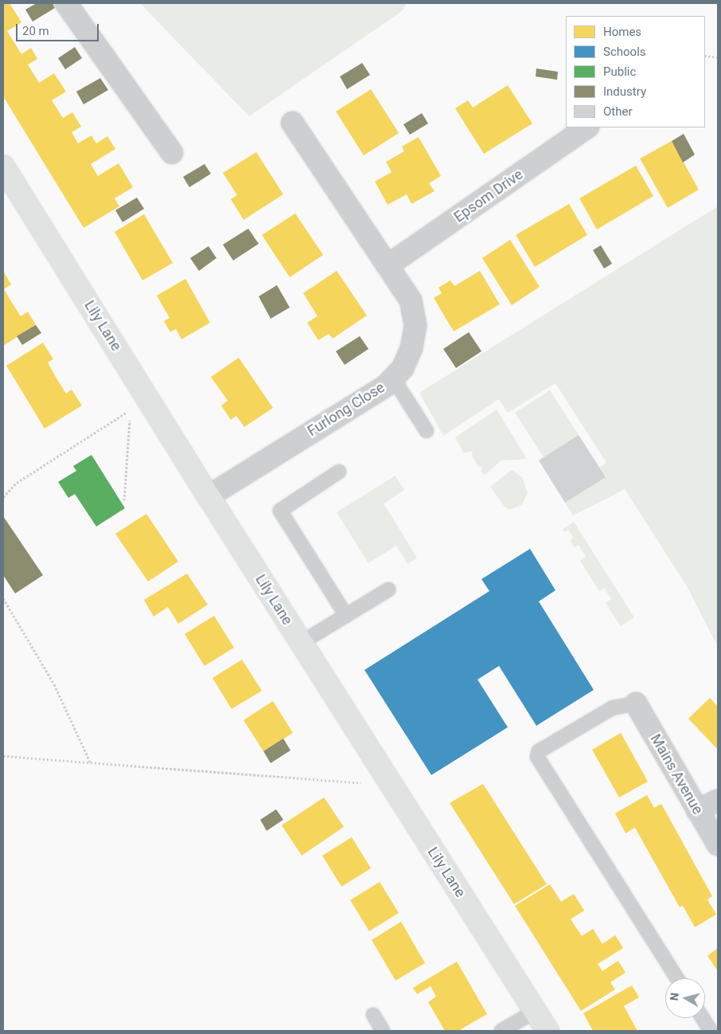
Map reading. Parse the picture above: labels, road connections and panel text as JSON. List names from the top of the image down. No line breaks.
{"streets":{"main road":["Lily Lane"],"street":["Epsom Drive","Furlong Close","Mains Avenue"]},"crossings":[["Epsom Drive","Furlong Close"],["Lily Lane","Furlong Close"]],"legend":["Homes","Schools","Public","Industry","Other"],"scale_bar":"20 m","north":"left"}
